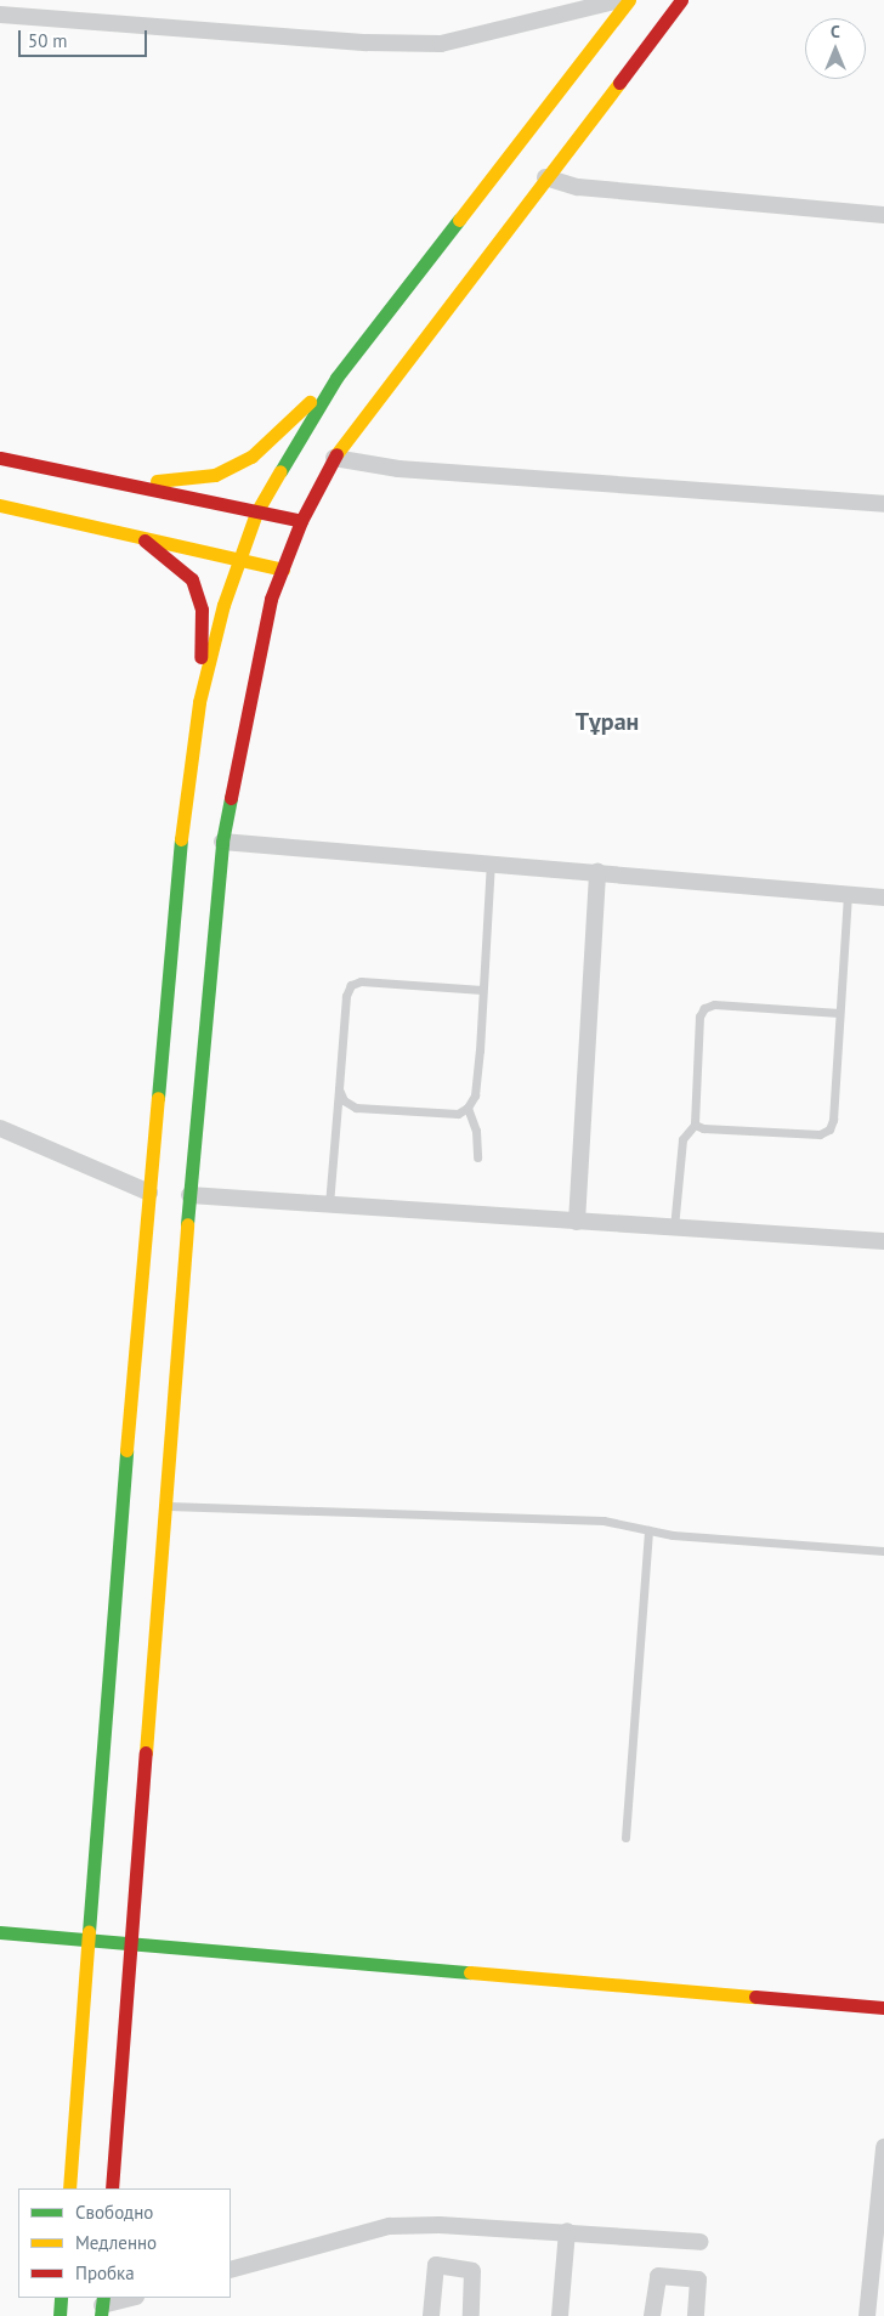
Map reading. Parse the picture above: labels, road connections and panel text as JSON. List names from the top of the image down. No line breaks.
{"districts":["Тұран"],"legend":["Свободно","Медленно","Пробка"],"scale_bar":"50 m","north":"top"}
